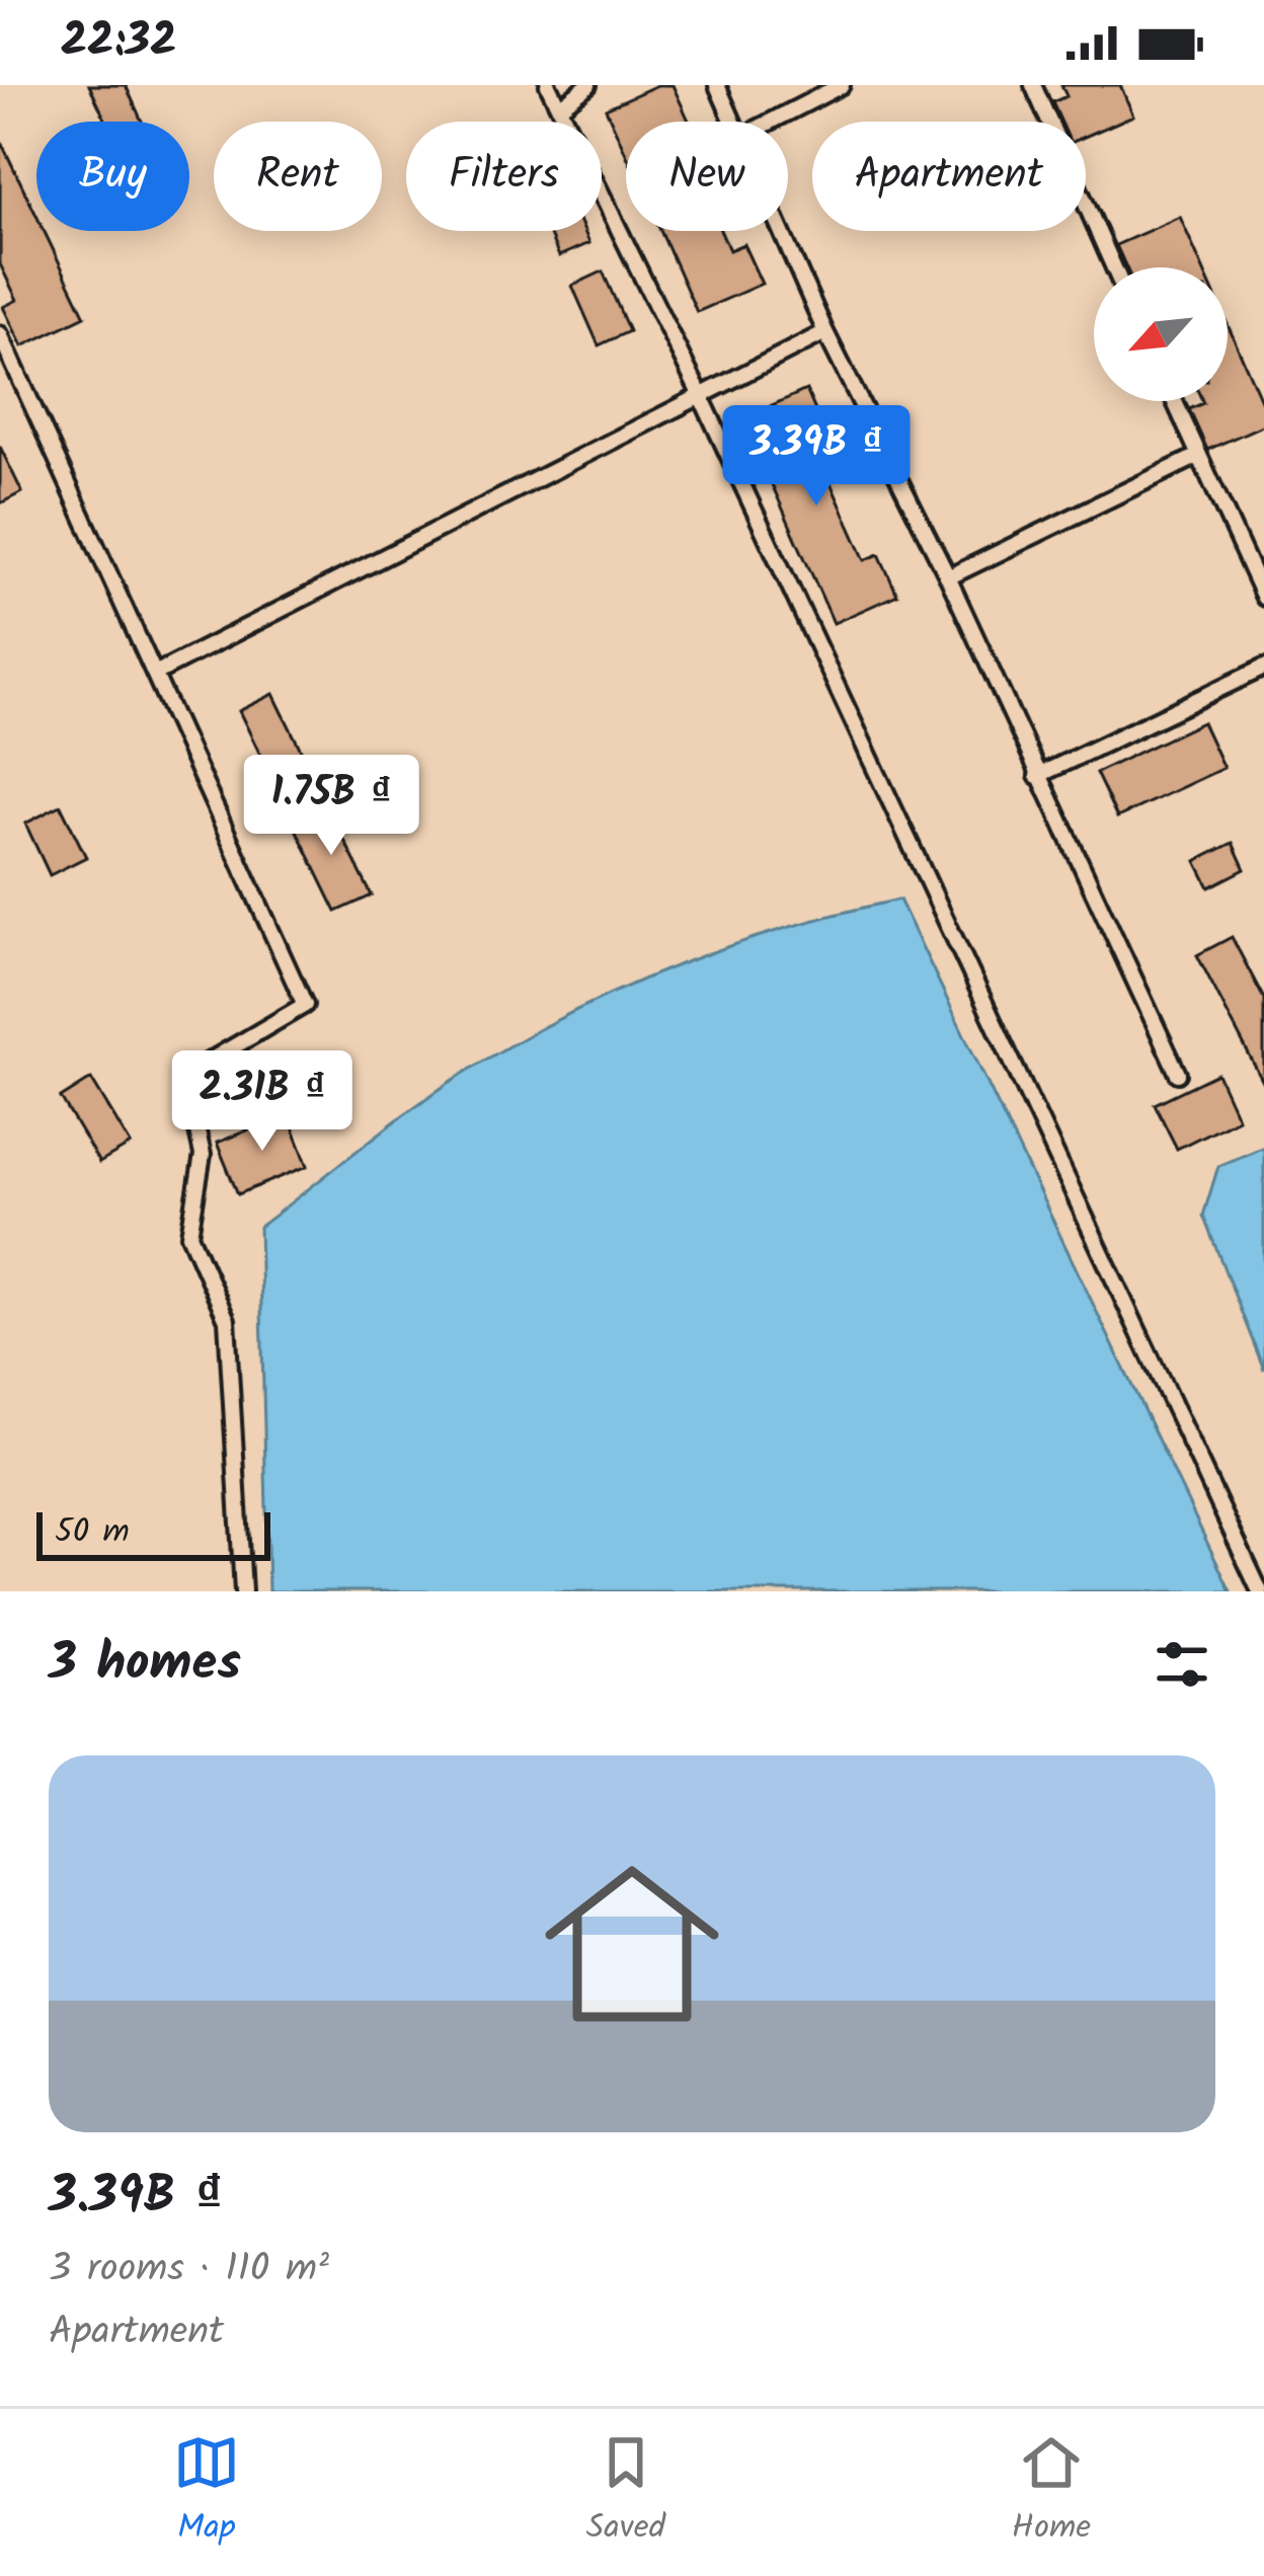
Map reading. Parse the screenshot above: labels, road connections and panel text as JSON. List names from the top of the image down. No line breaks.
{"scale_bar":"50 m","north":"bottom left","page":{"status":"22:32","chip":["Buy","Rent","Filters","New","Apartment"],"price":["3.39B ₫","1.75B ₫","2.31B ₫"],"scale":"50 m","heading":"3 homes","list":[{"name":"3.39B ₫","note":"3 rooms · 110 m² · Apartment"}],"tabs":["Map","Saved","Home"]}}
